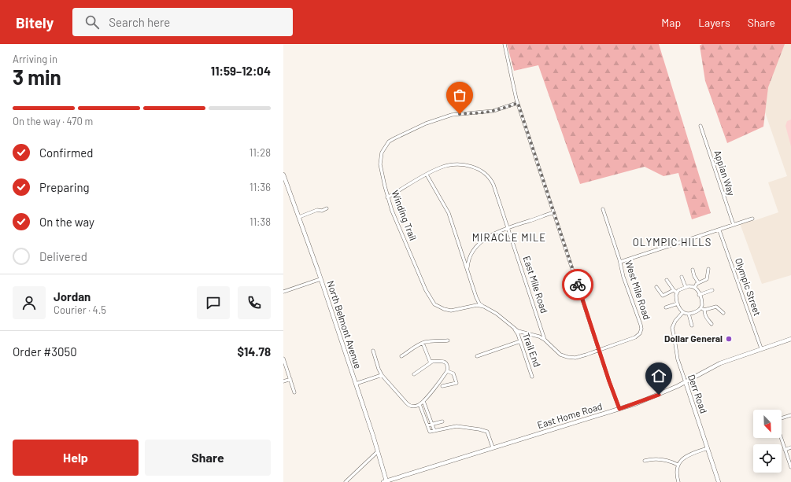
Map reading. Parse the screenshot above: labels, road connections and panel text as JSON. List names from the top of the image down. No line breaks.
{"streets":{"street":["Appian Way","Winding Trail","East Mile Road","Olympic Street","West Mile Road","North Belmont Avenue","Trail End","Derr Road","East Home Road"]},"crossings":[["Winding Trail","East Mile Road"],["East Mile Road","West Mile Road"],["Olympic Street","East Home Road"],["North Belmont Avenue","East Home Road"],["Derr Road","East Home Road"]],"districts":["MIRACLE MILE","OLYMPIC HILLS"],"places":["Dollar General"],"north":"bottom right","page":{"header":"Bitely","search":"Search here","nav":["Map","Layers","Share"],"heading":["3 min","Arriving in","11:59–12:04"],"panel":["Jordan","Courier · 4.5","Order #3050","$14.78"],"bar":"On the way · 470 m","list":[["Confirmed","11:28"],["Preparing","11:36"],["On the way","11:38"],"Delivered"],"buttons":["Help","Share"]}}
